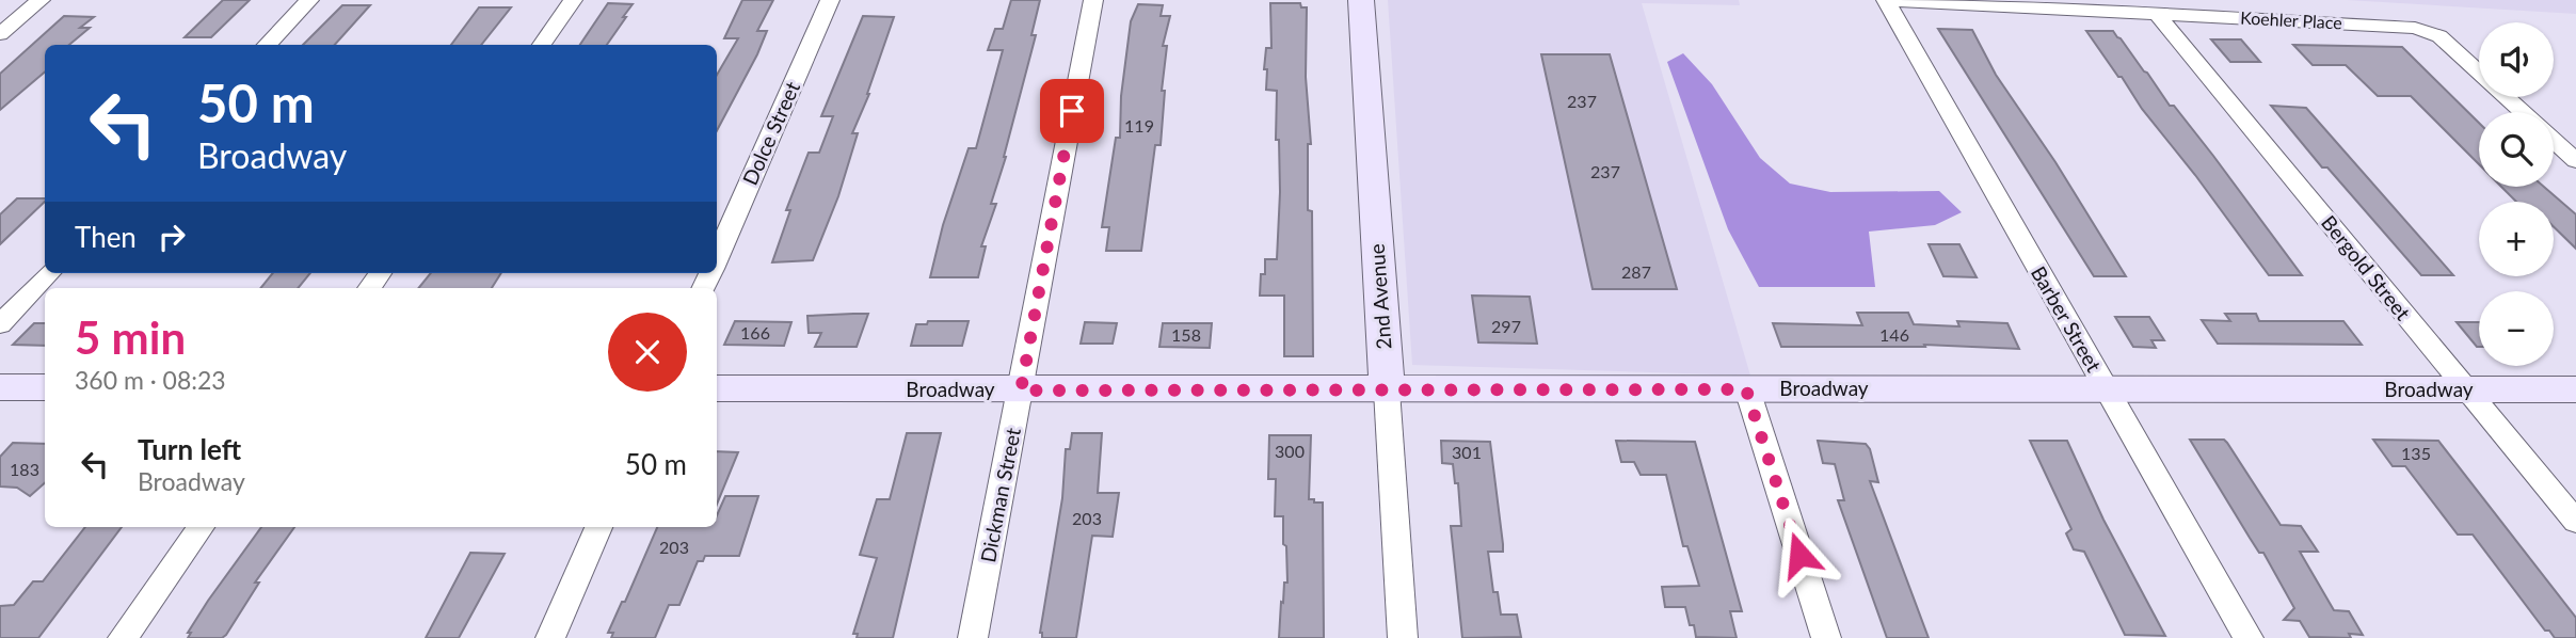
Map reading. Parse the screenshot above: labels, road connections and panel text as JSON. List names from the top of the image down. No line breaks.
{"streets":{"street":["Koehler Place","Dolce Street","Bergold Street","2nd Avenue","Barber Street","Broadway","Dickman Street"]},"crossings":[["Koehler Place","Bergold Street"],["Koehler Place","Barber Street"],["Bergold Street","Broadway"],["2nd Avenue","Broadway"],["Barber Street","Broadway"],["Broadway","Dickman Street"]],"house_numbers":["237","119","237","287","297","166","158","146","300","301","135","183","203","203"],"page":{"map_buttons":["+","−"],"turn":["50 m","Broadway"],"then":"Then","heading":["5 min","360 m · 08:23"],"list":[{"name":"Turn left","note":"Broadway","value":"50 m"}]}}
